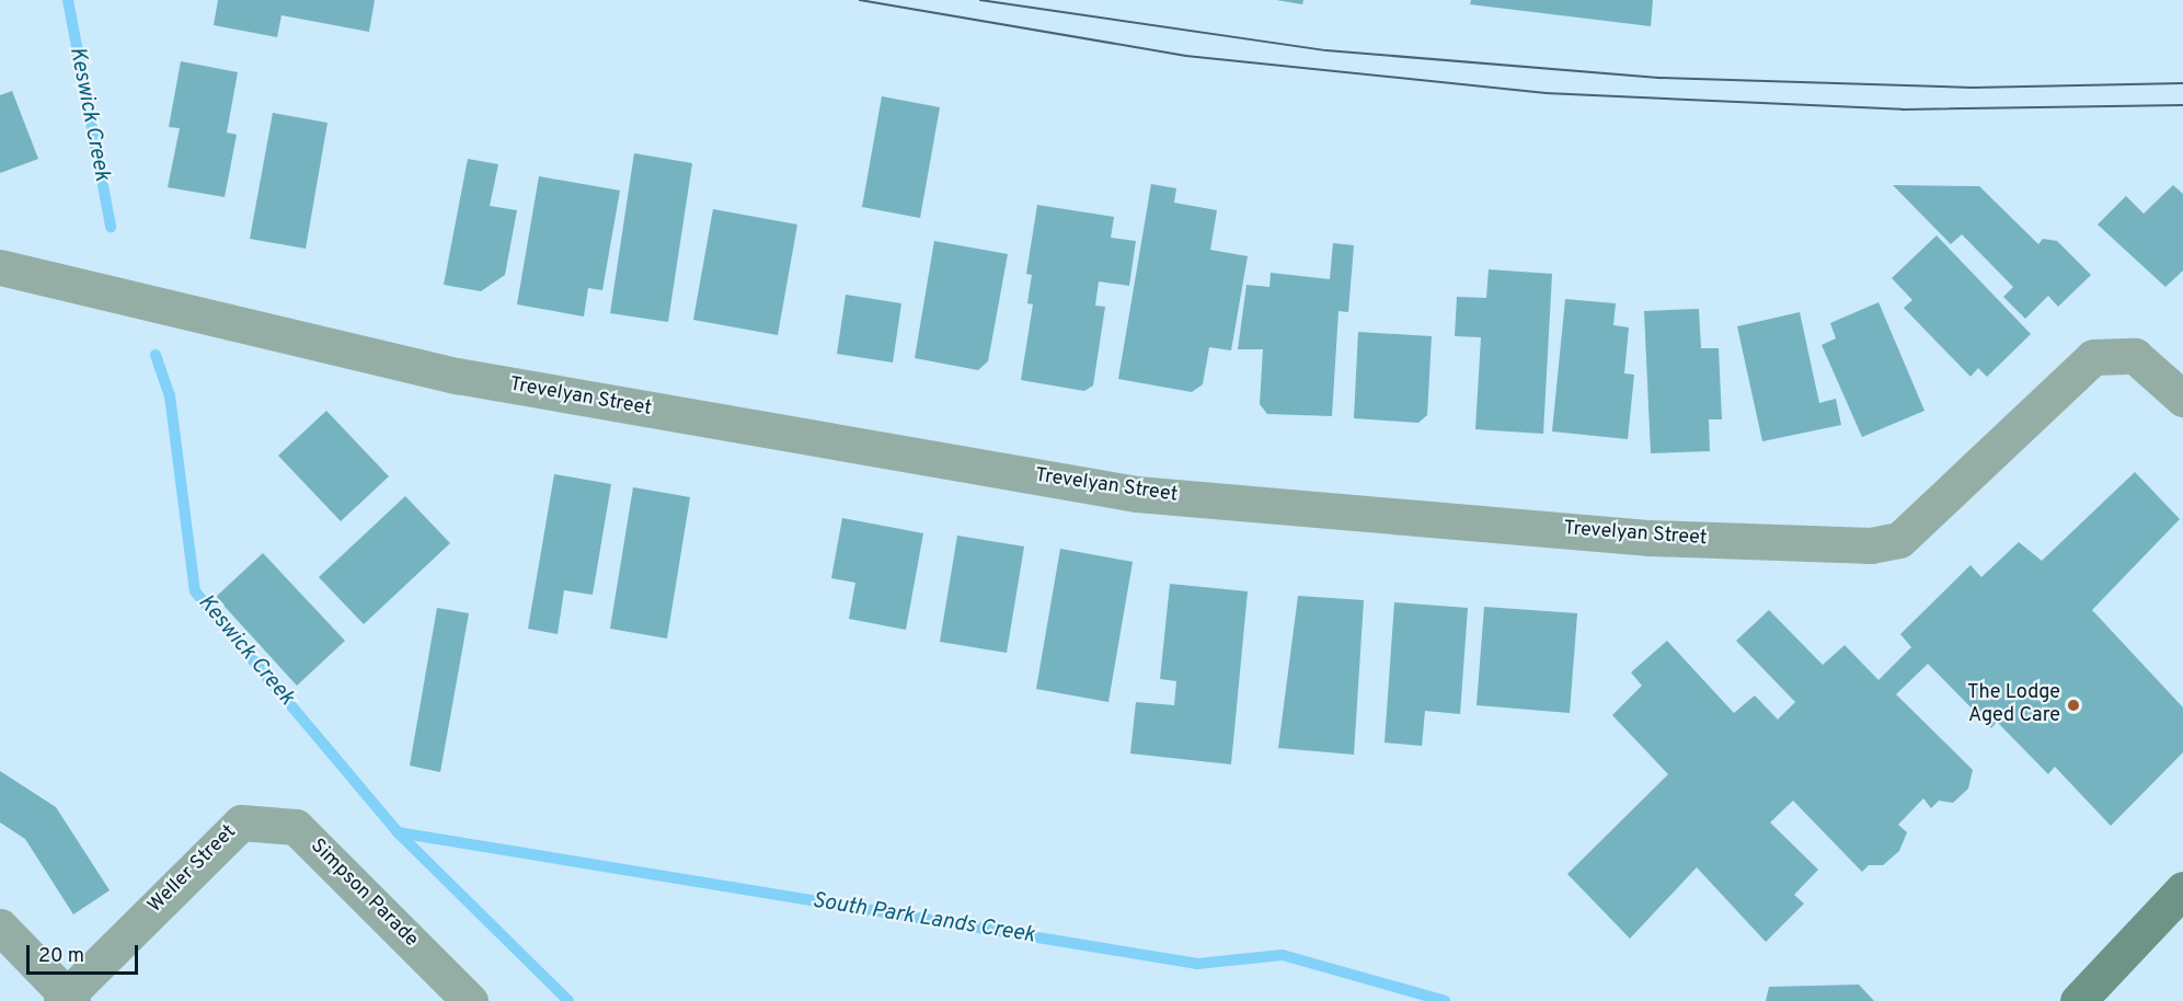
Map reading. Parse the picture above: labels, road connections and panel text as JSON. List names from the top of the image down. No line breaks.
{"streets":{"street":["Trevelyan Street","Weller Street","Simpson Parade"]},"crossings":[["Weller Street","Simpson Parade"]],"water":["Keswick Creek","South Park Lands Creek"],"places":["The Lodge Aged Care"],"scale_bar":"20 m"}
